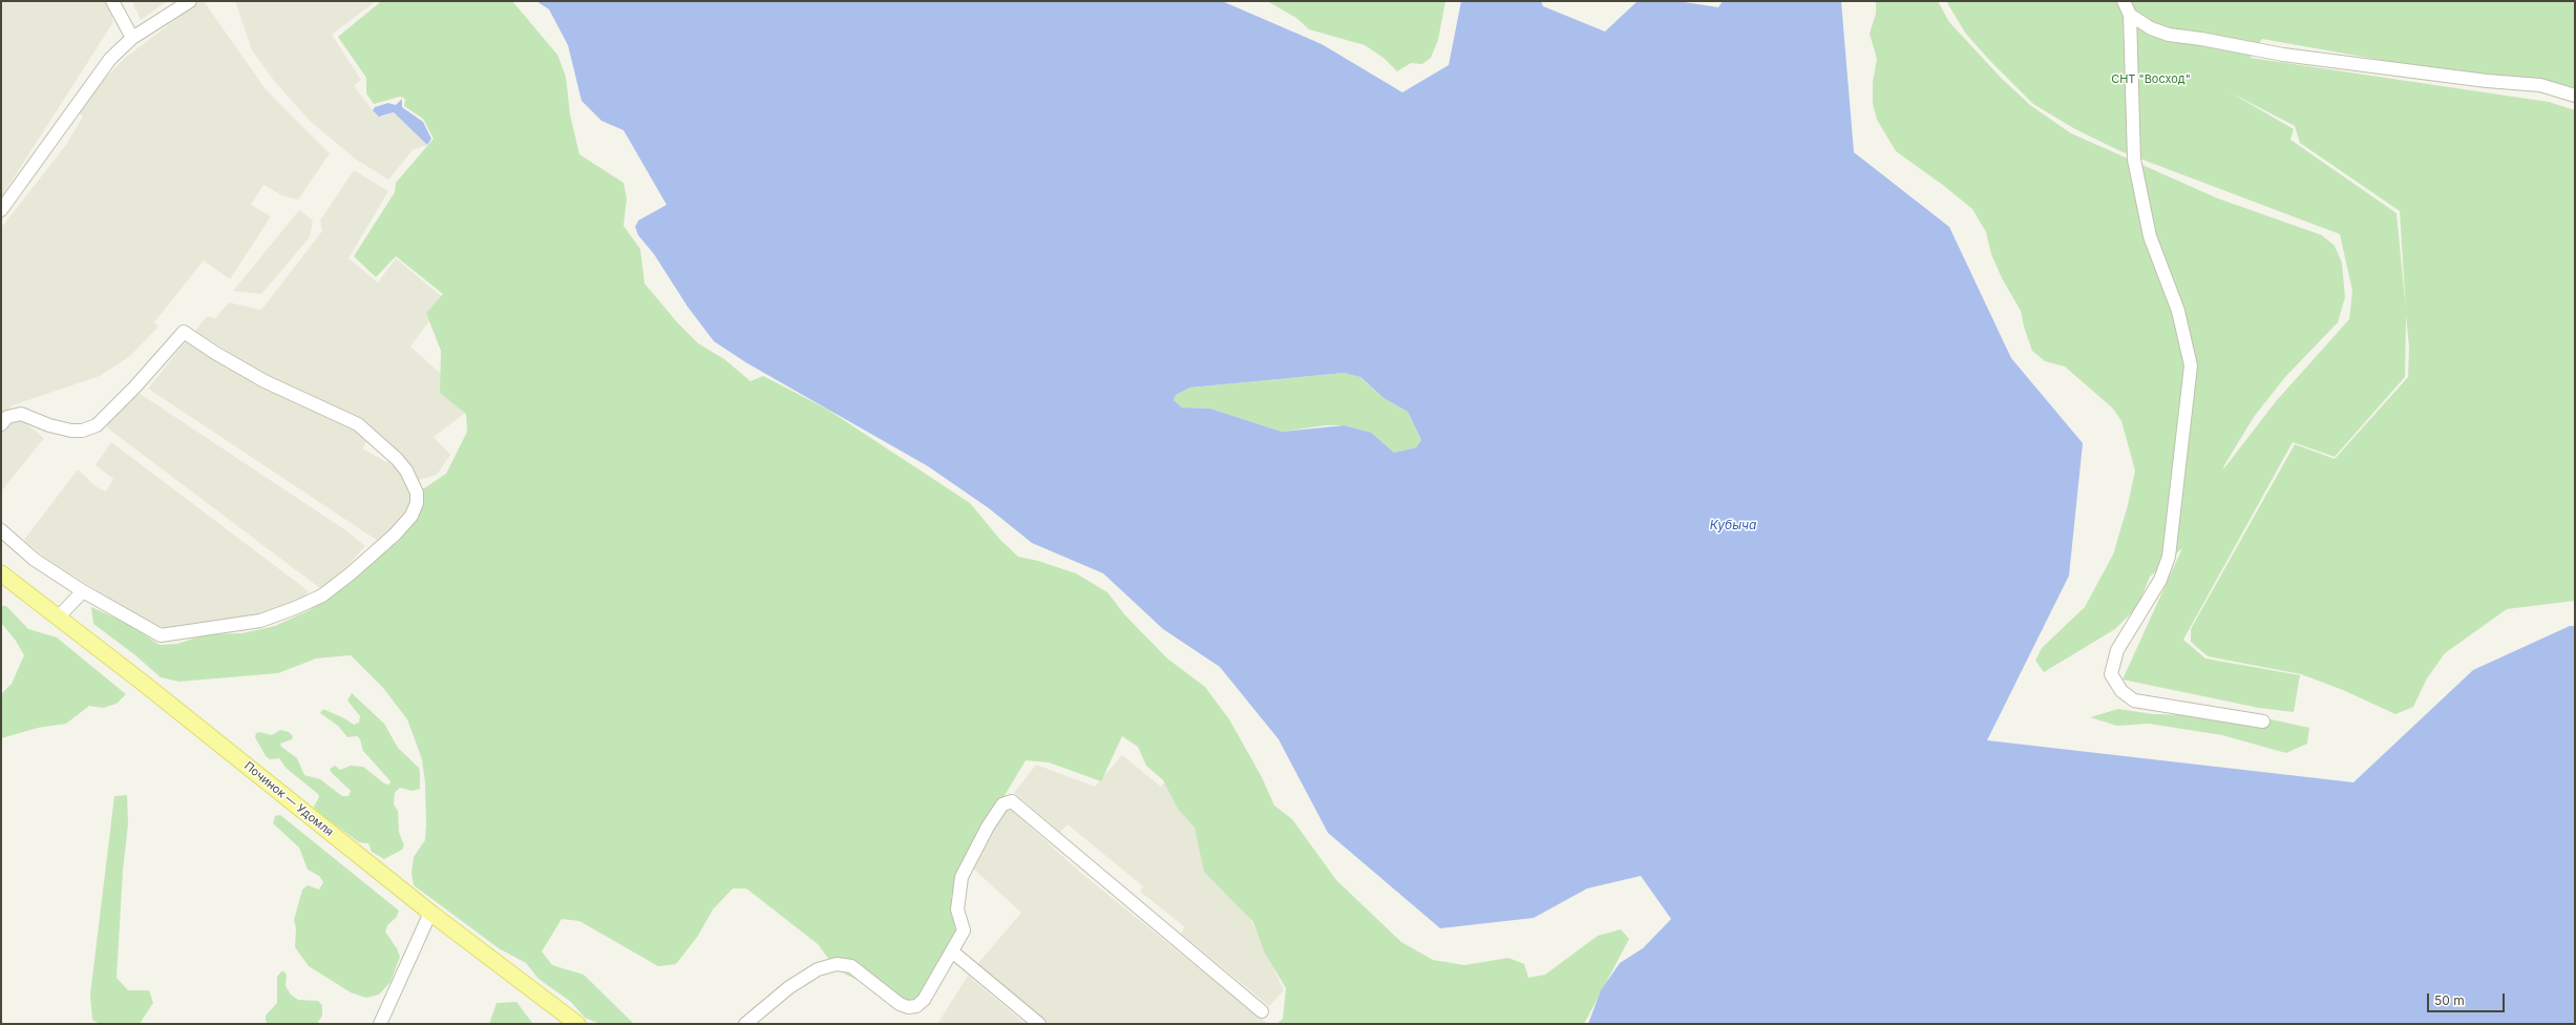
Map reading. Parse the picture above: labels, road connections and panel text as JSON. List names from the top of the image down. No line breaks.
{"streets":{"main road":["Починок — Удомля"]},"water":["Кубыча"],"parks":["СНТ \"Восход\""],"scale_bar":"50 m"}
